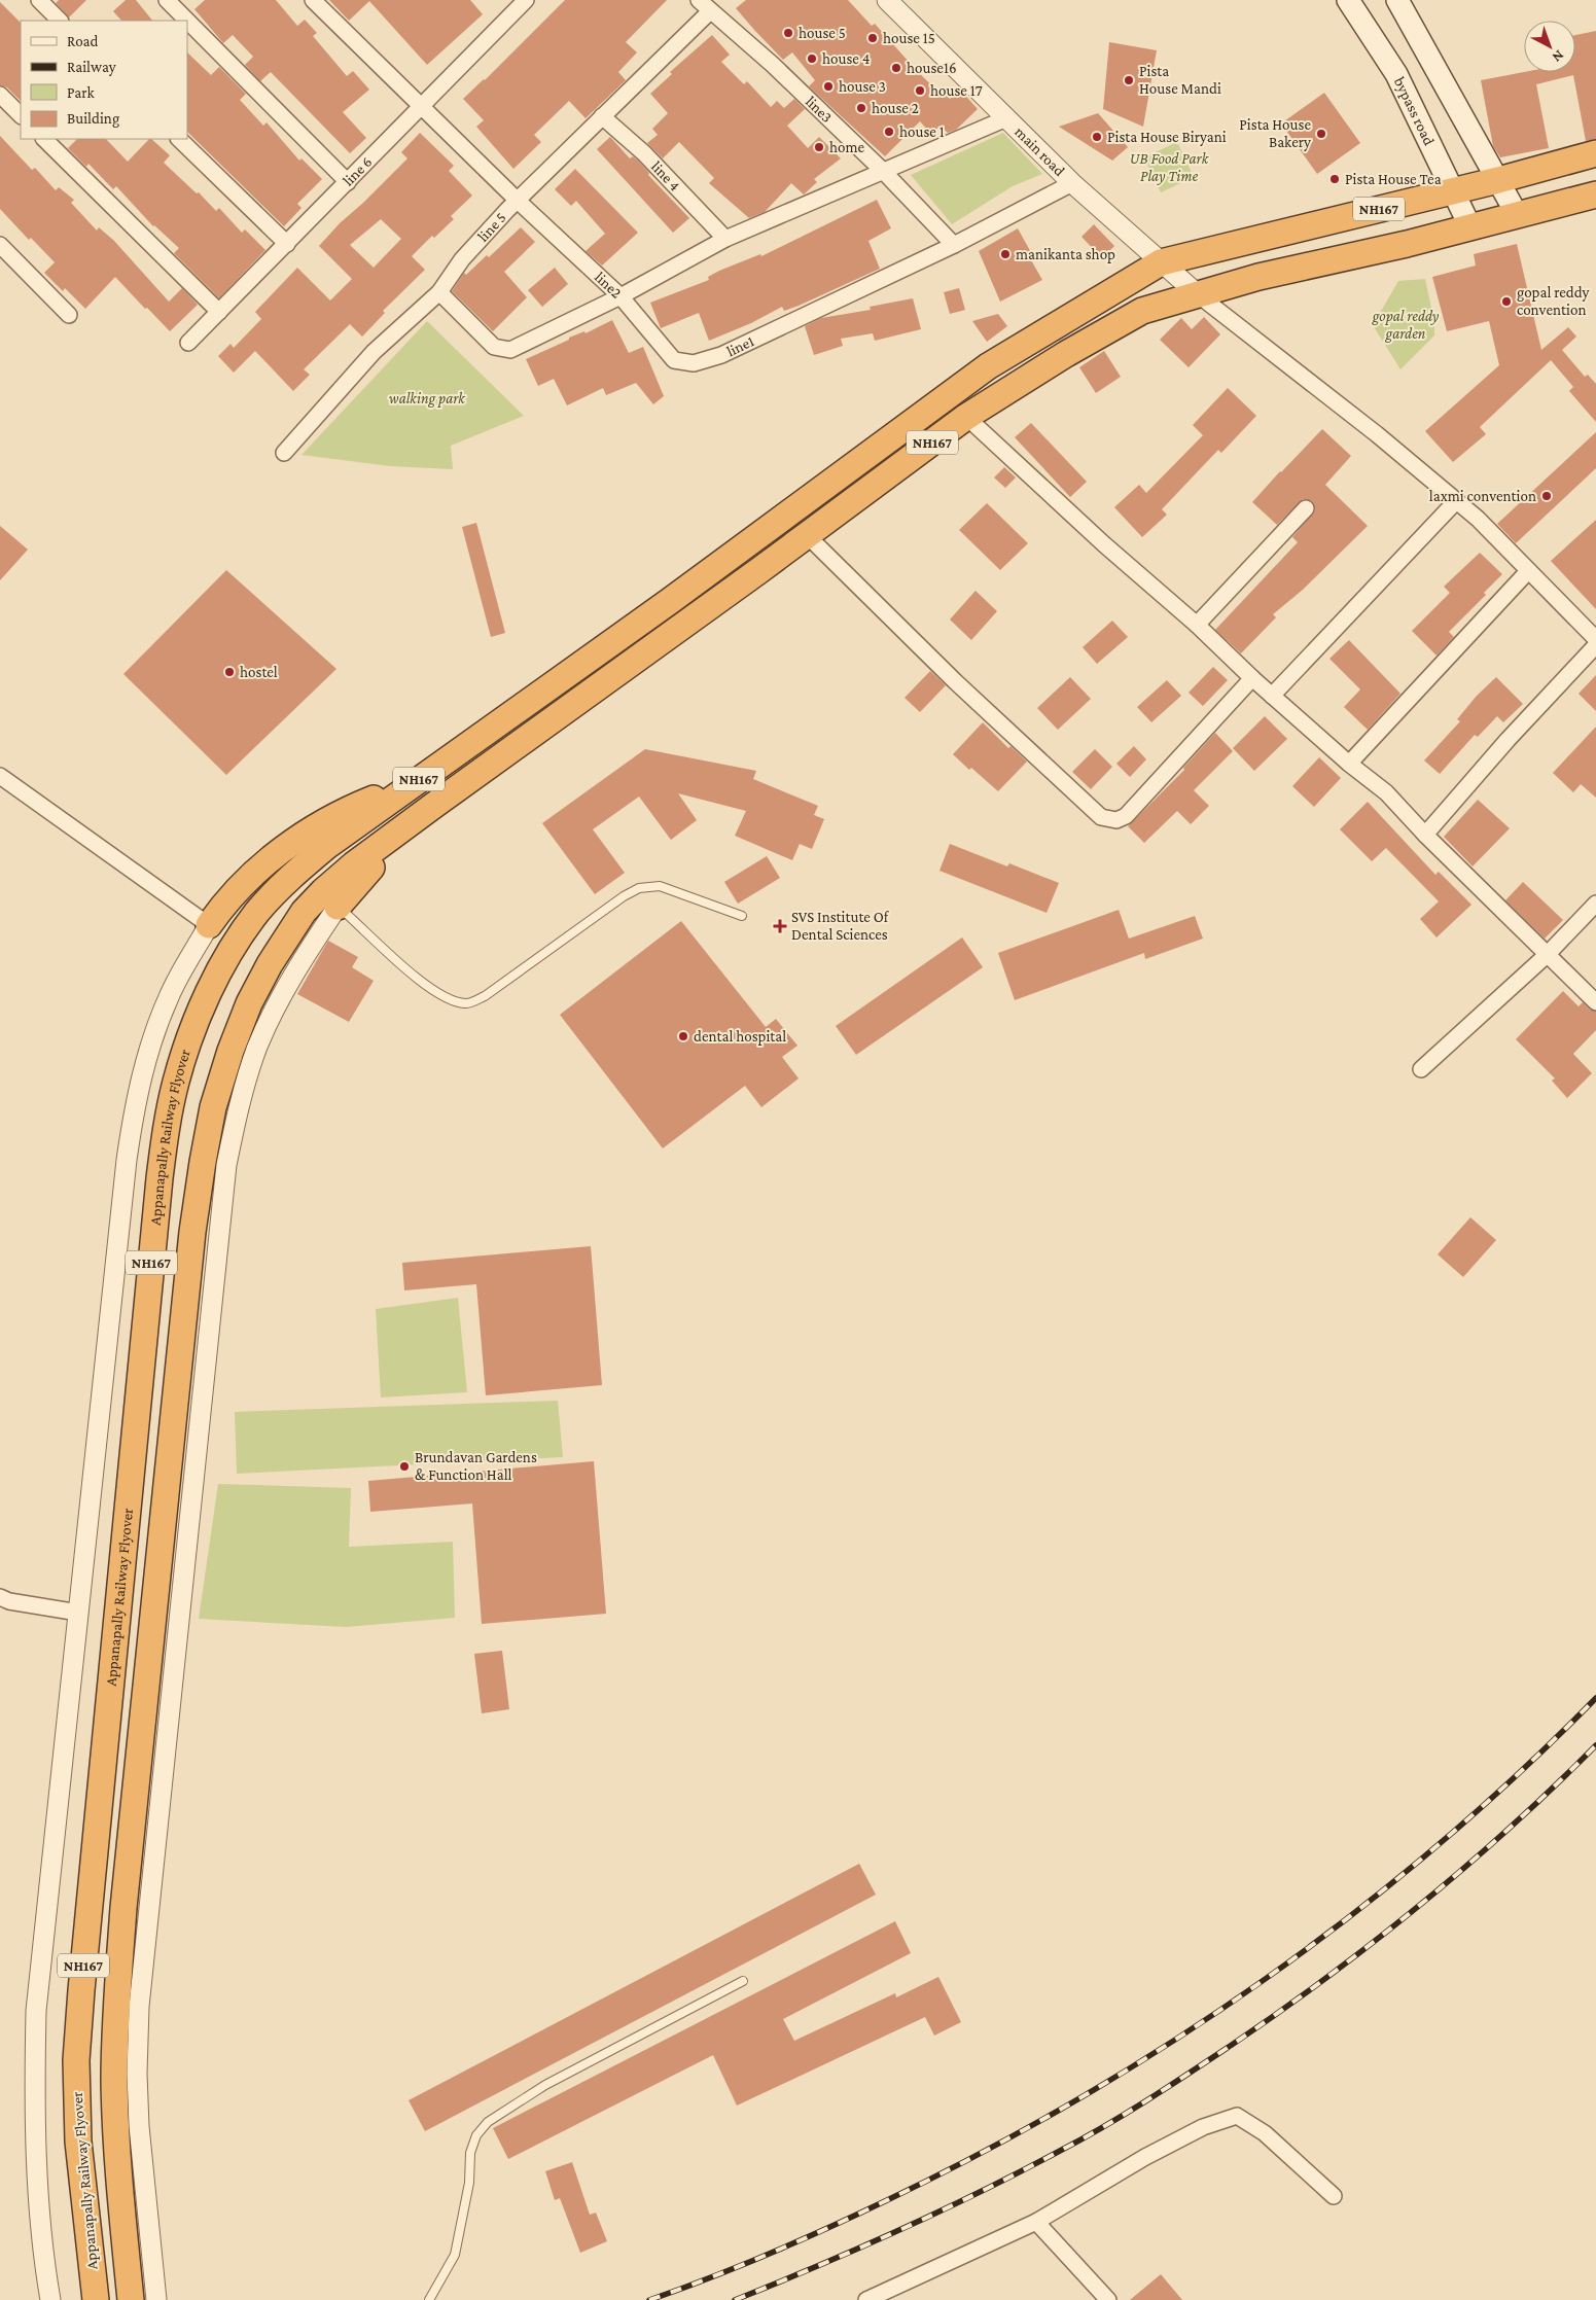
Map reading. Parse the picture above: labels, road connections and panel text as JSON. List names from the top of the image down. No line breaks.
{"streets":{"highway":["NH167","Appanapally Railway Flyover"],"main road":["bypass road"],"street":["line3","main road","line 6","line 4","line 5","line2","line1"]},"crossings":[["line3","line 5"],["line3","line2"],["line3","line1"],["bypass road","NH167"],["main road","NH167"],["main road","line2"],["main road","line1"],["line 6","line2"],["line 4","line 5"],["line 4","line2"],["NH167","Appanapally Railway Flyover"],["line 5","line2"],["line2","line1"]],"parks":["UB Food Park Play Time","gopal reddy garden","walking park"],"places":{"other":["house 5","house 15","house 4","house16","Pista House Mandi","house 3","house 17","house 2","house 1","Pista House Bakery","Pista House Biryani","home","Pista House Tea","manikanta shop","gopal reddy convention","laxmi convention","hostel","dental hospital","Brundavan Gardens & Function Hall"],"health":["SVS Institute Of Dental Sciences"]},"legend":["Road","Railway","Park","Building"],"north":"bottom right"}
